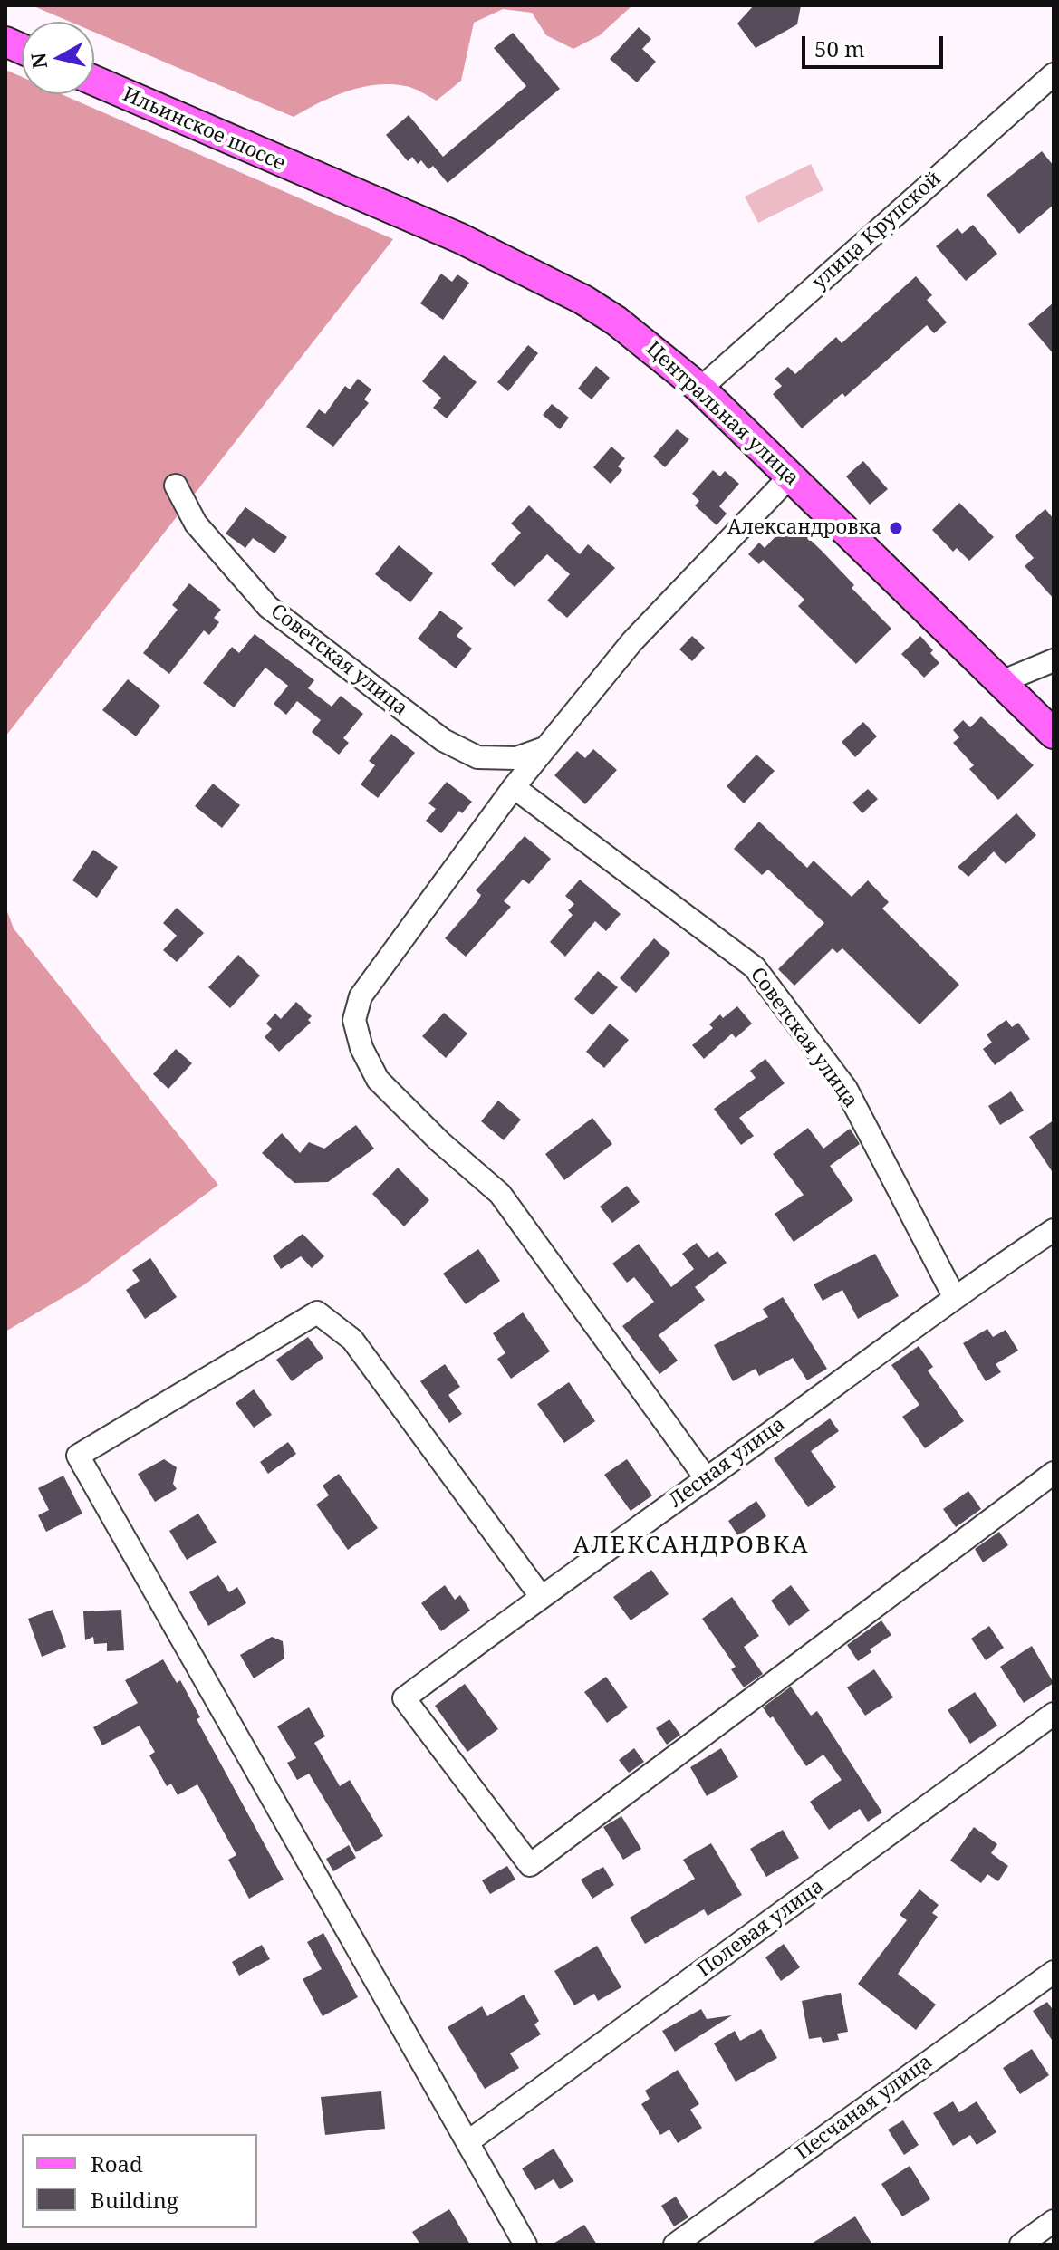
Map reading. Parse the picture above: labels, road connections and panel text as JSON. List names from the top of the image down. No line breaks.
{"streets":{"main road":["Ильинское шоссе","Центральная улица"],"street":["улица Крупской","Советская улица","Лесная улица","Полевая улица","Песчаная улица"]},"crossings":[["Ильинское шоссе","Центральная улица"],["улица Крупской","Центральная улица"],["Советская улица","Лесная улица"]],"districts":["АЛЕКСАНДРОВКА"],"places":["Александровка"],"legend":["Road","Building"],"scale_bar":"50 m","north":"left"}
